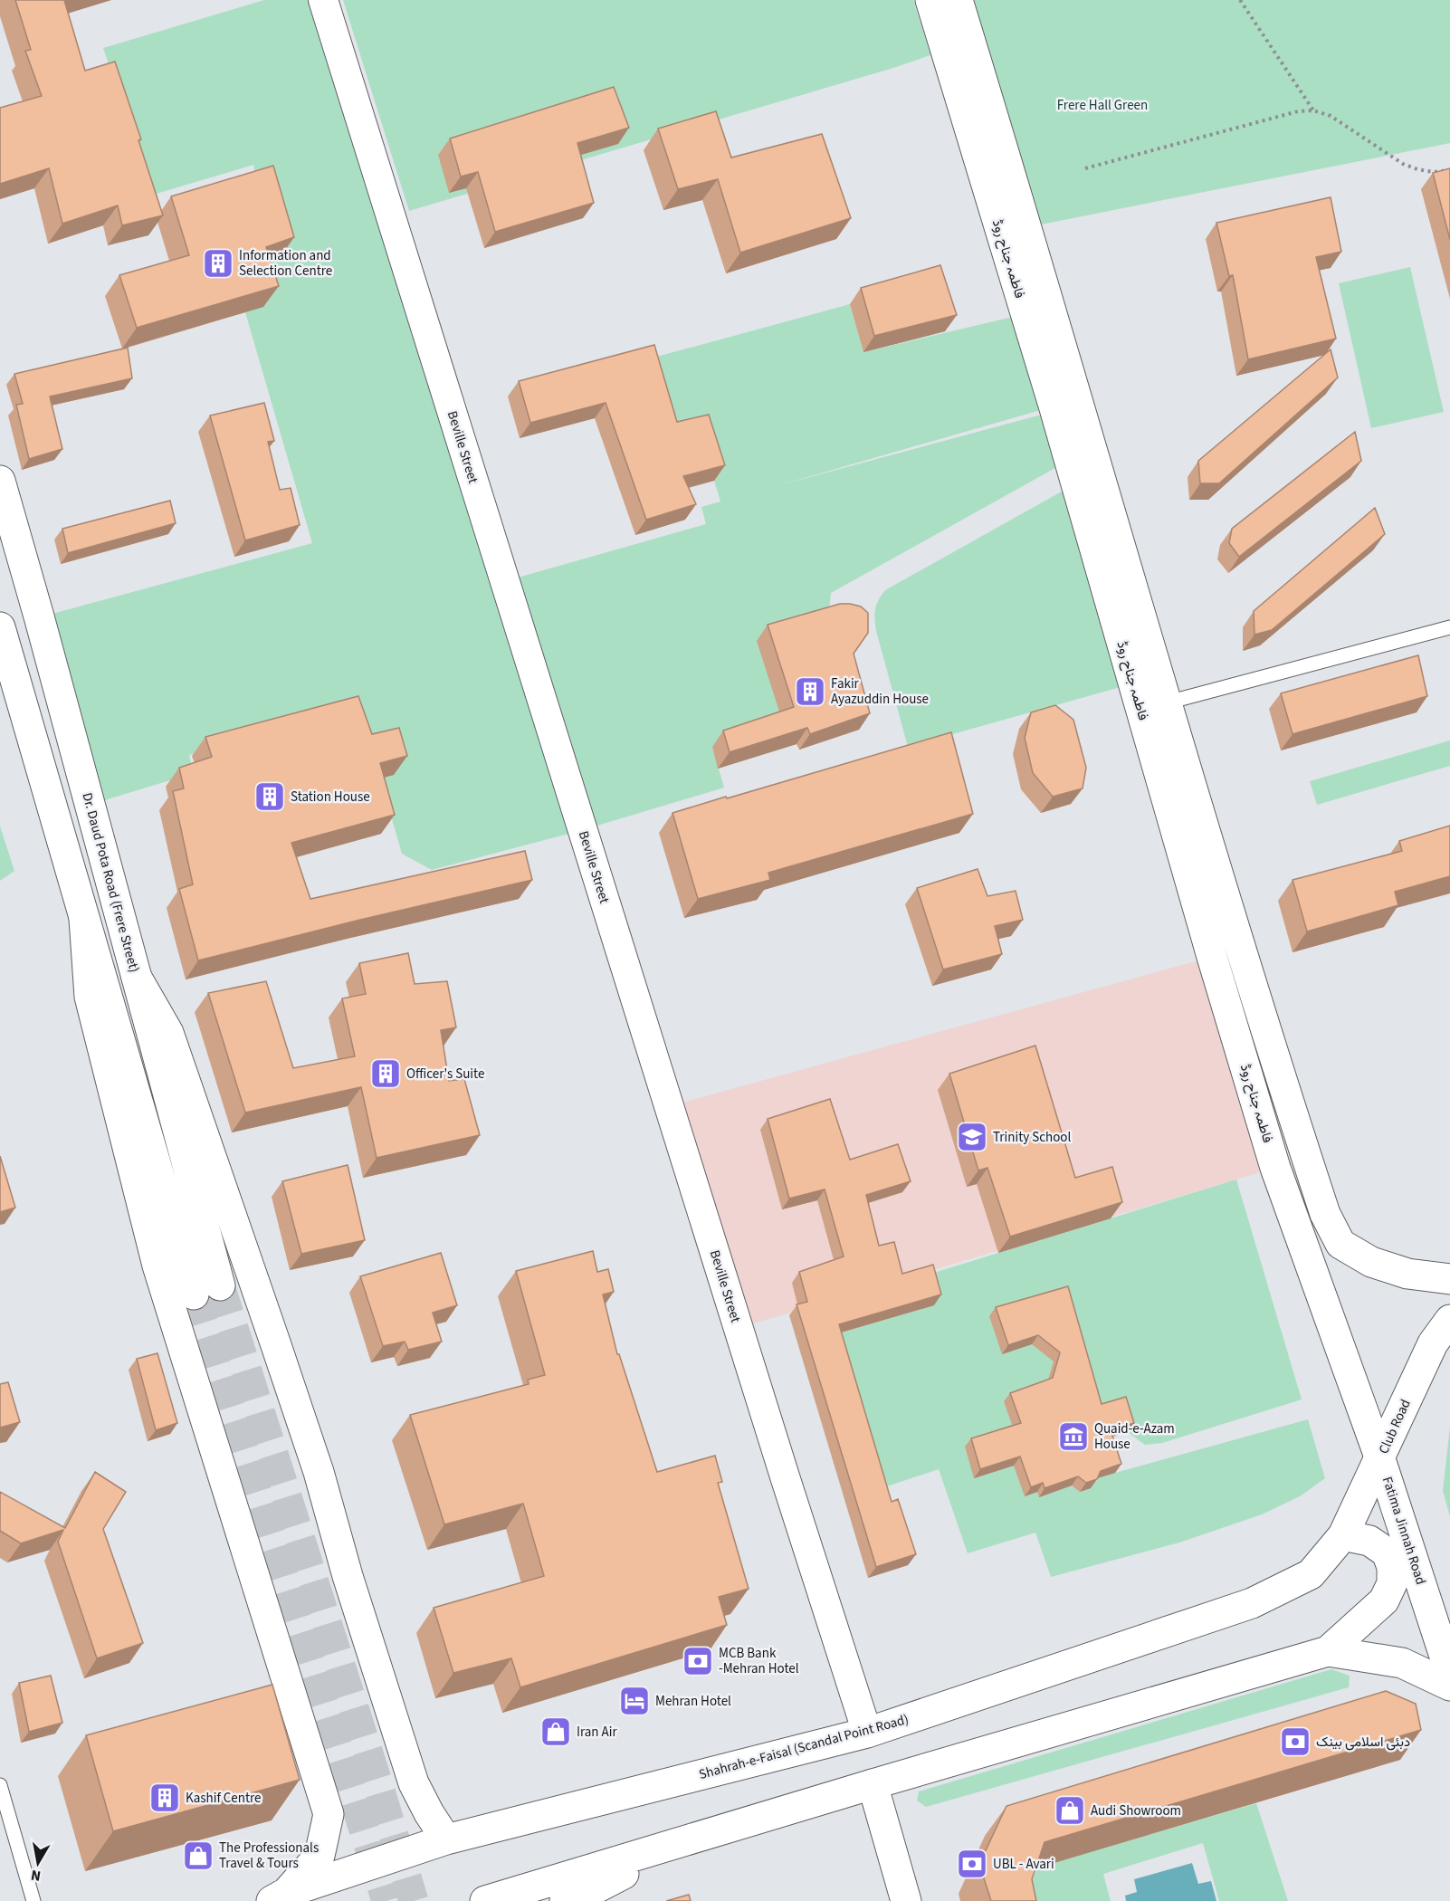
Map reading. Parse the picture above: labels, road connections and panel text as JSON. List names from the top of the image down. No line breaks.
{"streets":{"main road":["فاطمہ جناح روڈ","Dr. Daud Pota Road (Frere Street)","Club Road","Fatima Jinnah Road","Shahrah-e-Faisal (Scandal Point Road)"],"street":["Beville Street"]},"crossings":[["فاطمہ جناح روڈ","Fatima Jinnah Road"],["Beville Street","Shahrah-e-Faisal (Scandal Point Road)"],["Club Road","Fatima Jinnah Road"],["Club Road","Shahrah-e-Faisal (Scandal Point Road)"]],"parks":["Frere Hall Green"],"places":{"building":["Information and Selection Centre","Fakir Ayazuddin House","Station House","Officer's Suite","Kashif Centre"],"school or university":["Trinity School"],"museum":["Quaid-e-Azam House"],"bank":["MCB Bank -Mehran Hotel","دبئی اسلامی بینک","UBL - Avari"],"hotel":["Mehran Hotel"],"shop":["Iran Air","Audi Showroom","The Professionals Travel & Tours"]},"north":"bottom"}
